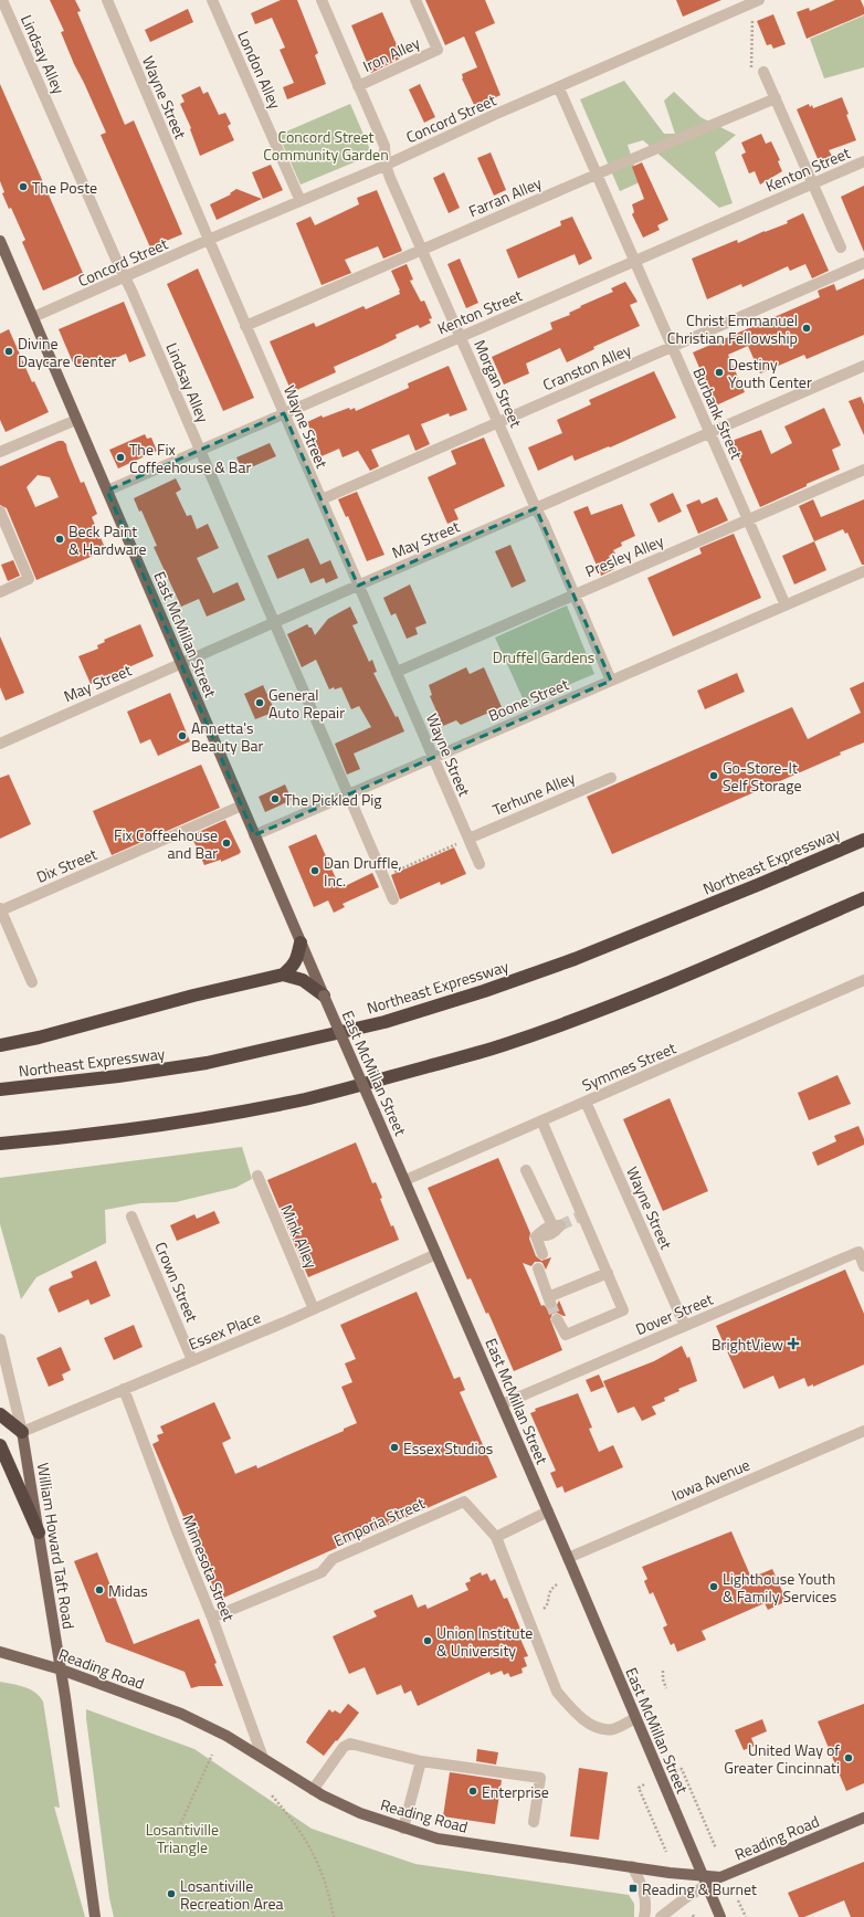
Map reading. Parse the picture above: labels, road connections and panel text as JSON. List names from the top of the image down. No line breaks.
{"streets":{"highway":["Northeast Expressway"],"main road":["East McMillan Street","William Howard Taft Road","Reading Road"],"street":["Lindsay Alley","Iron Alley","London Alley","Wayne Street","Concord Street","Kenton Street","Farran Alley","Cranston Alley","Morgan Street","Burbank Street","May Street","Presley Alley","Boone Street","Terhune Alley","Dix Street","Symmes Street","Mink Alley","Crown Street","Dover Street","Essex Place","Iowa Avenue","Emporia Street","Minnesota Street"]},"crossings":[["Lindsay Alley","Concord Street"],["Lindsay Alley","Kenton Street"],["Lindsay Alley","May Street"],["Lindsay Alley","Boone Street"],["Iron Alley","Morgan Street"],["London Alley","Concord Street"],["Wayne Street","Concord Street"],["Wayne Street","Kenton Street"],["Wayne Street","Farran Alley"],["Wayne Street","Cranston Alley"],["Wayne Street","May Street"],["Wayne Street","Presley Alley"],["Wayne Street","Boone Street"],["Wayne Street","Terhune Alley"],["Wayne Street","Symmes Street"],["Wayne Street","Dover Street"],["Concord Street","Morgan Street"],["Concord Street","Burbank Street"],["Concord Street","East McMillan Street"],["Kenton Street","Morgan Street"],["Kenton Street","Burbank Street"],["Kenton Street","East McMillan Street"],["Farran Alley","Morgan Street"],["Farran Alley","Burbank Street"],["Cranston Alley","Morgan Street"],["Cranston Alley","Burbank Street"],["Morgan Street","May Street"],["Morgan Street","Presley Alley"],["Morgan Street","Boone Street"],["Burbank Street","May Street"],["Burbank Street","Presley Alley"],["Burbank Street","Boone Street"],["May Street","East McMillan Street"],["East McMillan Street","Boone Street"],["East McMillan Street","Dix Street"],["East McMillan Street","Symmes Street"],["East McMillan Street","Dover Street"],["East McMillan Street","Essex Place"],["East McMillan Street","Iowa Avenue"],["Mink Alley","Essex Place"],["Crown Street","Essex Place"],["Essex Place","William Howard Taft Road"],["Essex Place","Minnesota Street"],["Emporia Street","Minnesota Street"],["William Howard Taft Road","Reading Road"],["Minnesota Street","Reading Road"]],"parks":["Concord Street Community Garden","Druffel Gardens","Losantiville Triangle"],"places":{"other":["The Poste","Christ Emmanuel Christian Fellowship","Divine Daycare Center","Destiny Youth Center","The Fix Coffeehouse & Bar","Beck Paint & Hardware","General Auto Repair","Annetta's Beauty Bar","Go-Store-It Self Storage","The Pickled Pig","Fix Coffeehouse and Bar","Dan Druffle, Inc.","Essex Studios","Lighthouse Youth & Family Services","Midas","Union Institute & University","United Way of Greater Cincinnati","Enterprise","Losantiville Recreation Area"],"health":["BrightView"],"transit":["Reading & Burnet"]}}
